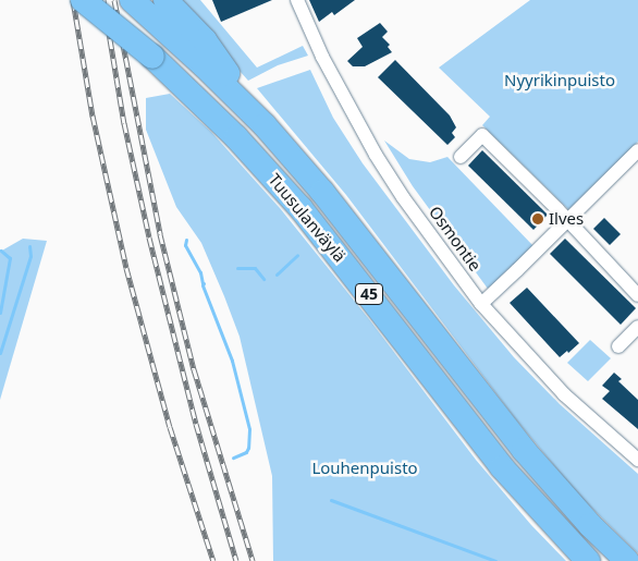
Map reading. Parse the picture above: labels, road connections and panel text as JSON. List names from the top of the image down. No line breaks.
{"streets":{"highway":["Tuusulanväylä","45"],"street":["Osmontie"]},"parks":["Nyyrikinpuisto","Louhenpuisto"],"places":["Ilves"]}
